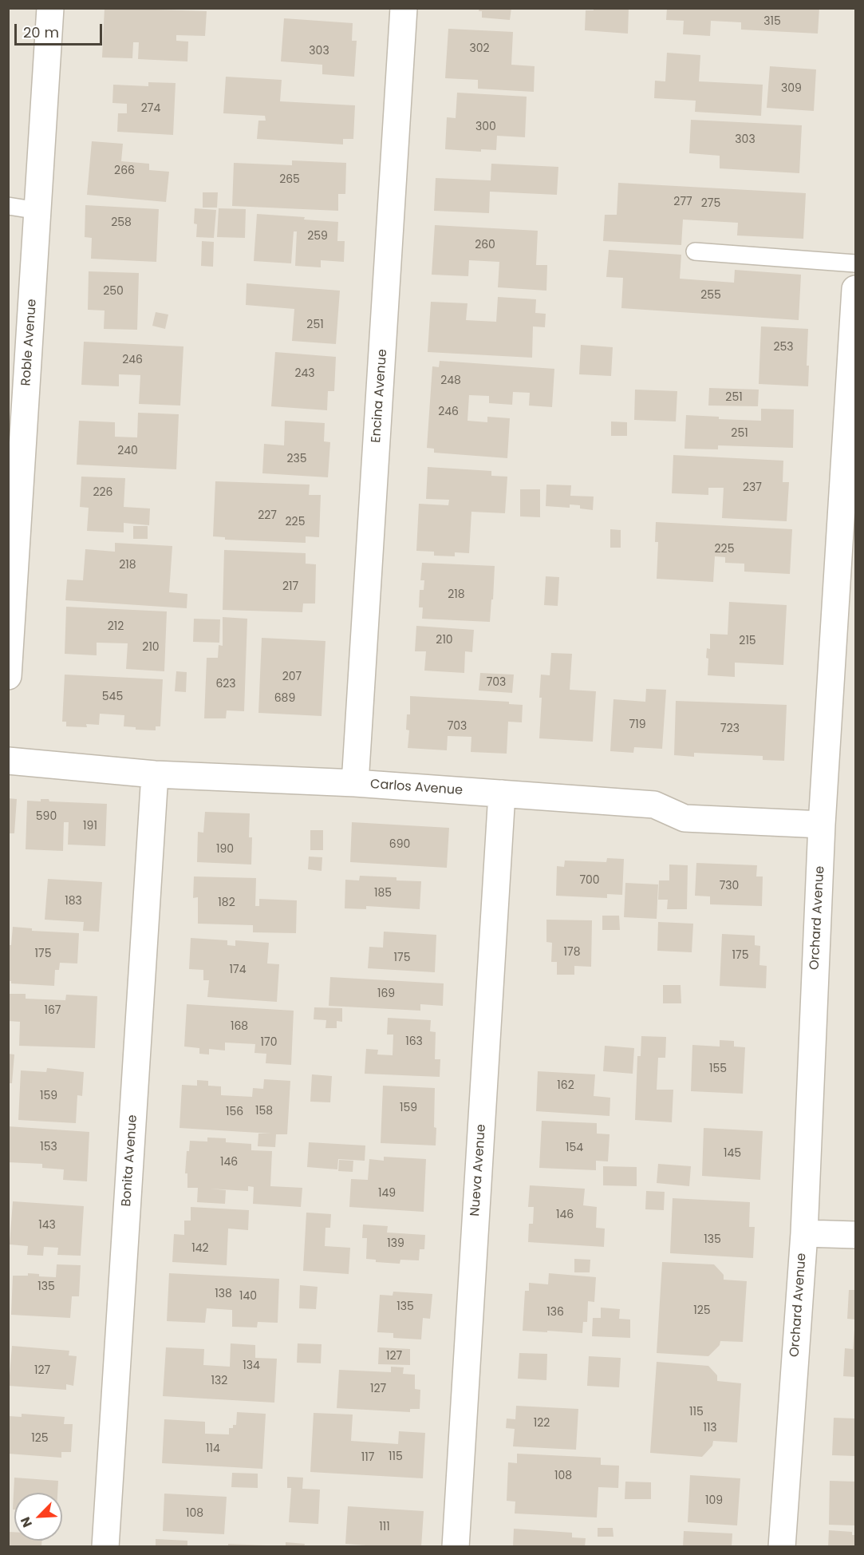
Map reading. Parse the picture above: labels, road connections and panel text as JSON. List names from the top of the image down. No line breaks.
{"streets":{"street":["Roble Avenue","Encina Avenue","Carlos Avenue","Orchard Avenue","Bonita Avenue","Nueva Avenue"]},"crossings":[["Encina Avenue","Carlos Avenue"],["Carlos Avenue","Orchard Avenue"],["Carlos Avenue","Bonita Avenue"],["Carlos Avenue","Nueva Avenue"]],"house_numbers":["315","302","303","309","274","300","303","266","265","277","275","258","259","260","250","255","251","253","246","243","248","251","246","251","240","235","237","226","227","225","225","218","217","218","212","210","215","210","207","703","623","545","689","719","703","723","590","191","690","190","700","730","185","183","182","178","175","175","175","174","169","167","168","163","170","155","162","159","159","158","156","153","154","145","146","149","146","143","135","139","142","135","138","140","135","125","136","127","134","127","132","127","115","122","113","125","114","115","117","108","109","108","111"],"scale_bar":"20 m","north":"bottom left"}
